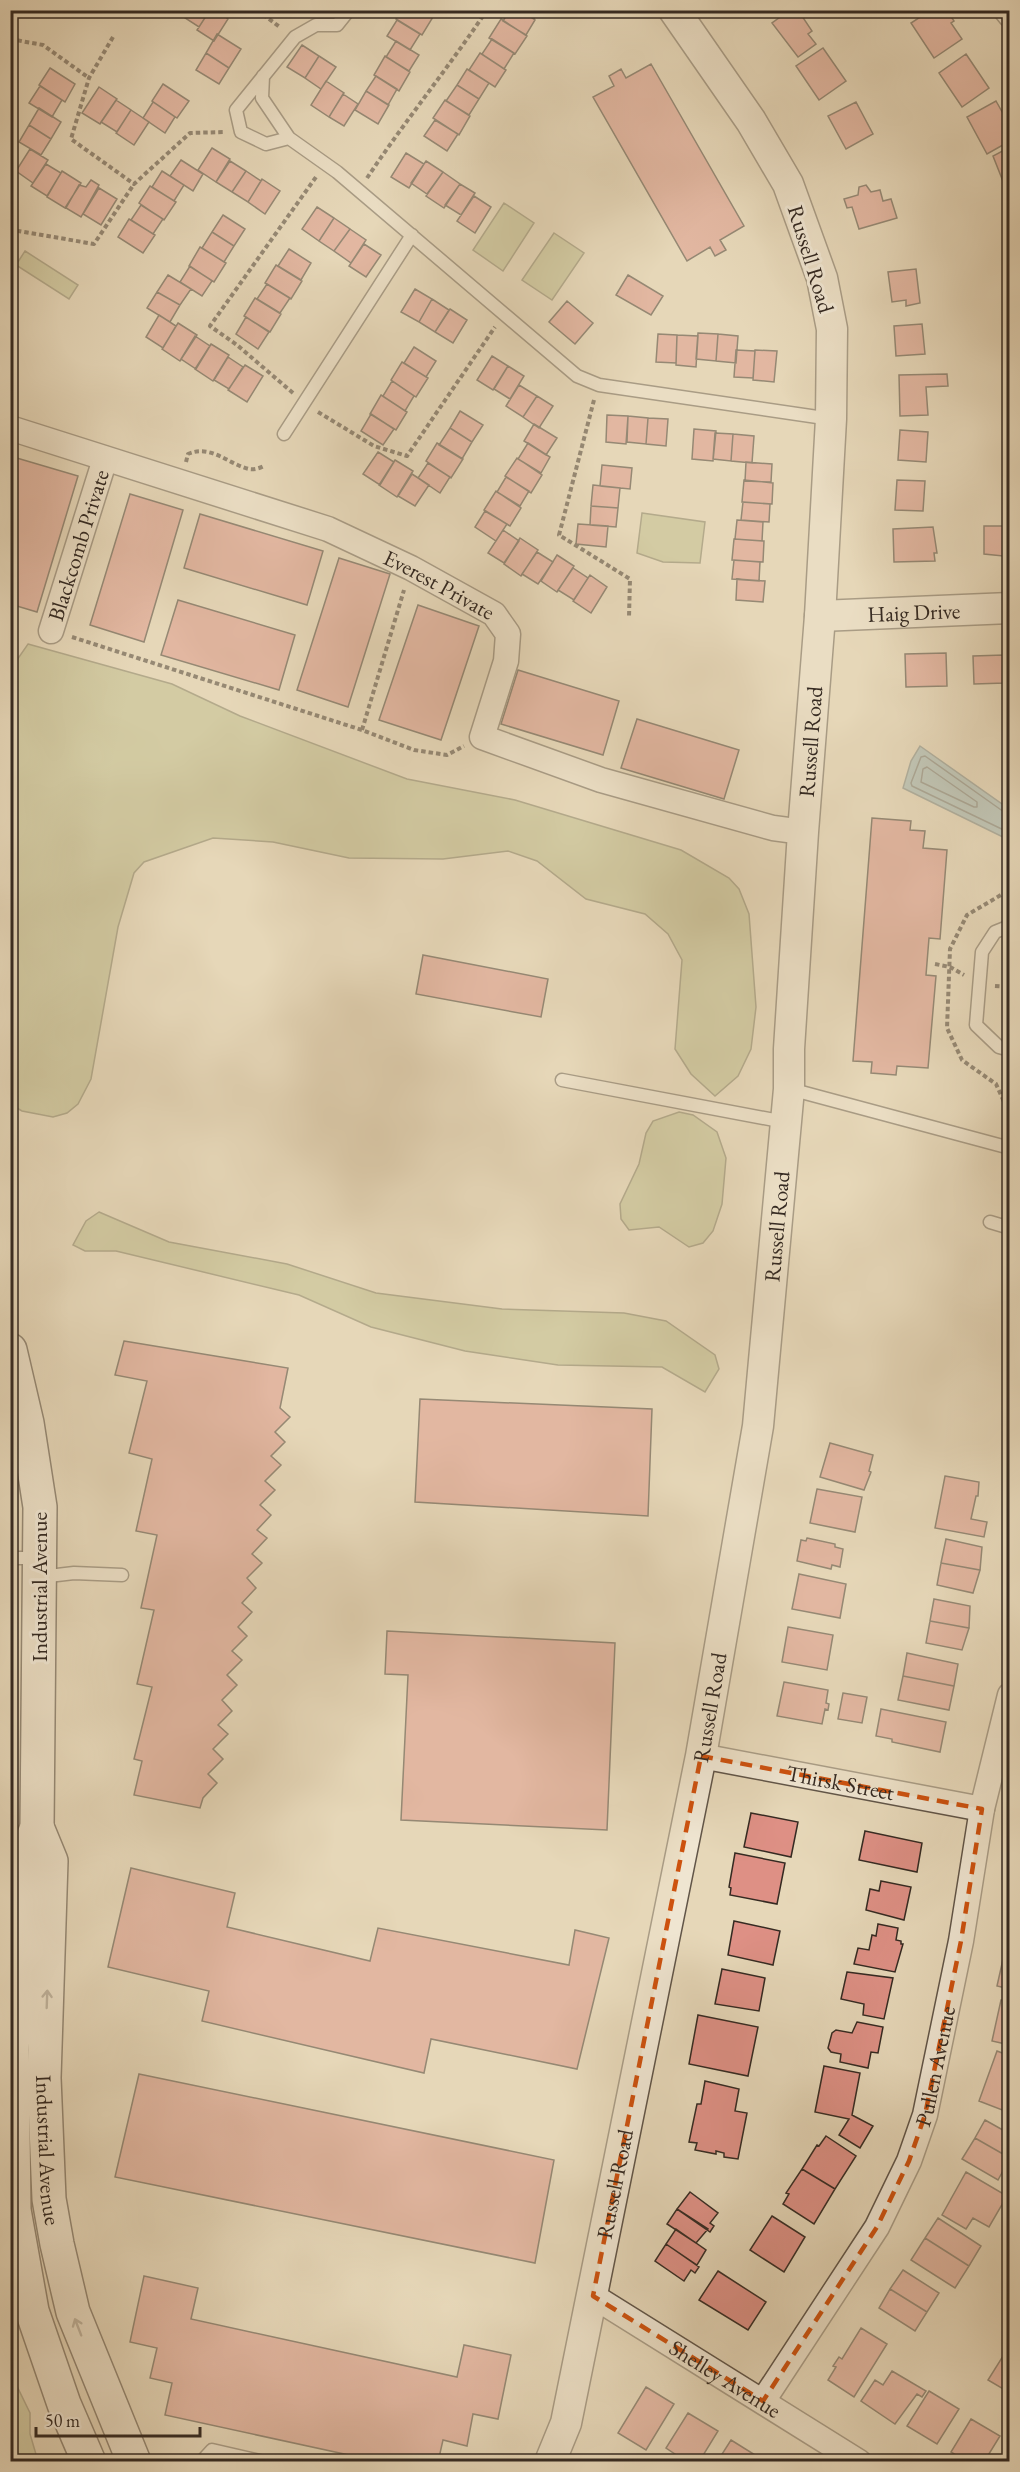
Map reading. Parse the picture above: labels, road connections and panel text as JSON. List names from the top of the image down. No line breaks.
{"streets":{"main road":["Industrial Avenue"],"street":["Russell Road","Blackcomb Private","Everest Private","Haig Drive","Thirsk Street","Pullen Avenue","Shelley Avenue"]},"crossings":[["Russell Road","Haig Drive"],["Russell Road","Thirsk Street"],["Russell Road","Shelley Avenue"],["Blackcomb Private","Everest Private"],["Thirsk Street","Pullen Avenue"],["Pullen Avenue","Shelley Avenue"]],"scale_bar":"50 m"}
